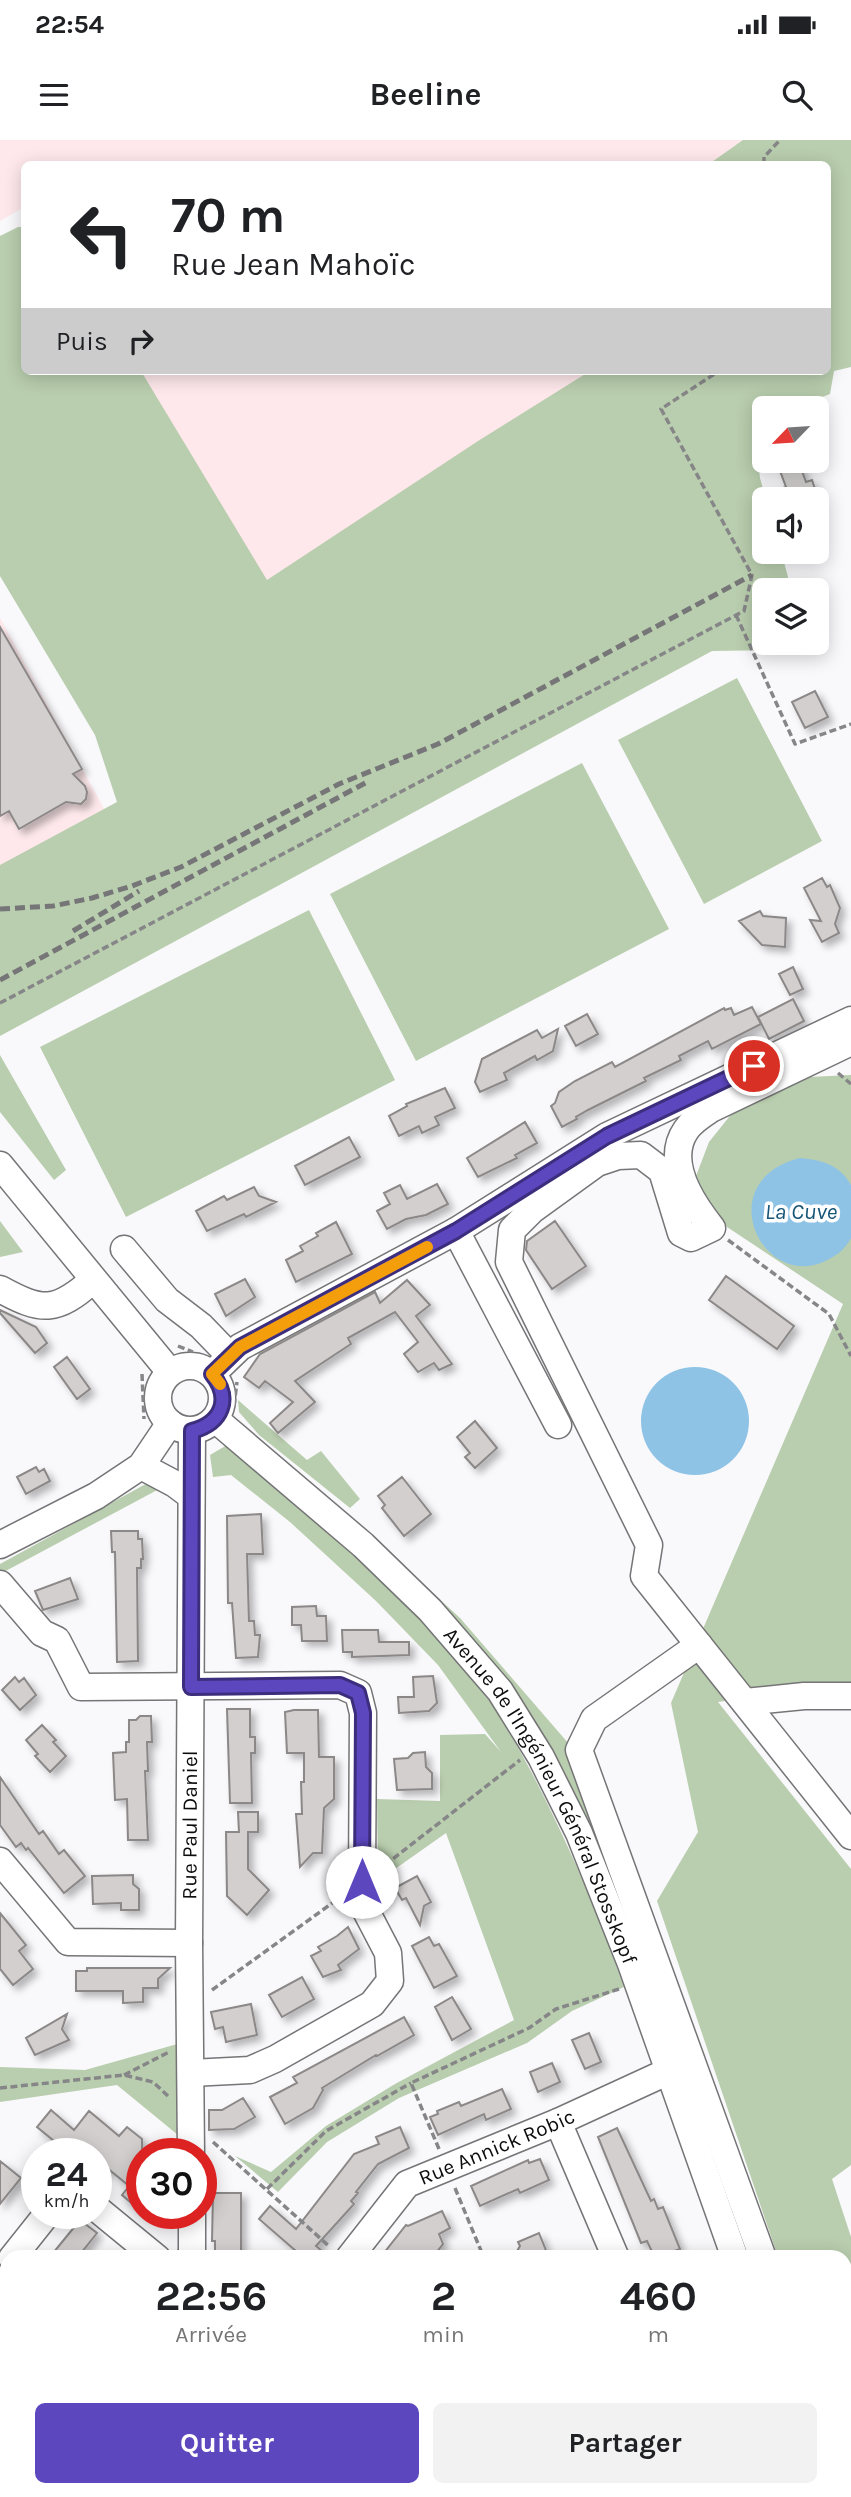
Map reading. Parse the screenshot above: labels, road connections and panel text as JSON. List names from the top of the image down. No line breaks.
{"streets":{"street":["Avenue de l'Ingénieur Général Stosskopf","Rue Paul Daniel","Rue Annick Robic"]},"crossings":[["Avenue de l'Ingénieur Général Stosskopf","Rue Paul Daniel"],["Avenue de l'Ingénieur Général Stosskopf","Rue Annick Robic"]],"water":["La Cuve"],"north":"bottom left","page":{"status":"22:54","header":"Beeline","turn":["70 m","Rue Jean Mahoïc"],"then":"Puis","speed":"24 km/h","limit":"30","eta":["22:56","Arrivée","2","min","460","m"],"buttons":["Quitter","Partager"]}}
